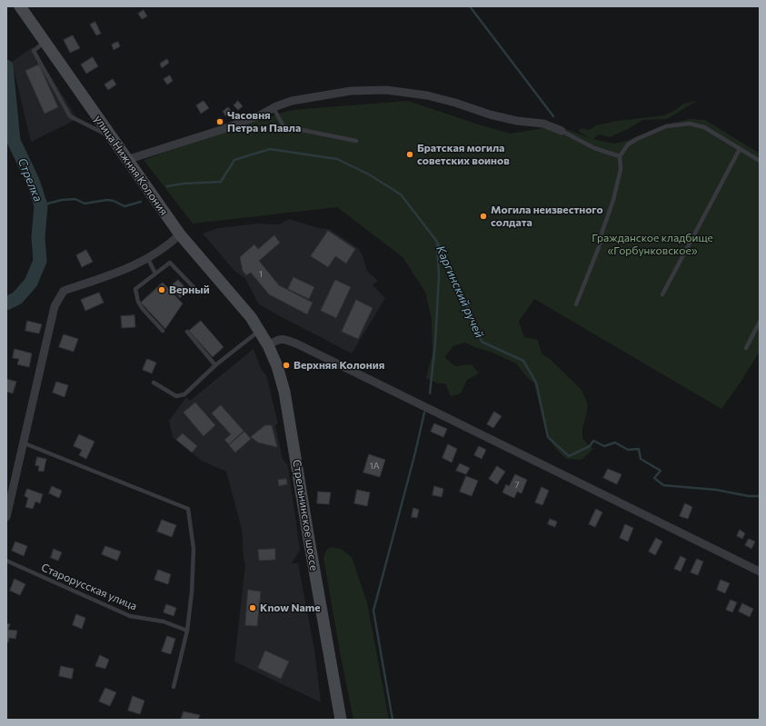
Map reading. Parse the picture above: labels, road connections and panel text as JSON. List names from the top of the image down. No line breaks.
{"streets":{"main road":["улица Нижняя Колония","Стрельнинское шоссе"],"lane":["Старорусская улица"]},"crossings":[["улица Нижняя Колония","Стрельнинское шоссе"]],"water":["Стрелка","Каргинский ручей"],"parks":["Гражданское кладбище «Горбунковское»"],"places":["Часовня Петра и Павла","Братская могила советских воинов","Могила неизвестного солдата","Верный","Верхняя Колония","Know Name"],"house_numbers":["1","1А","7"]}
